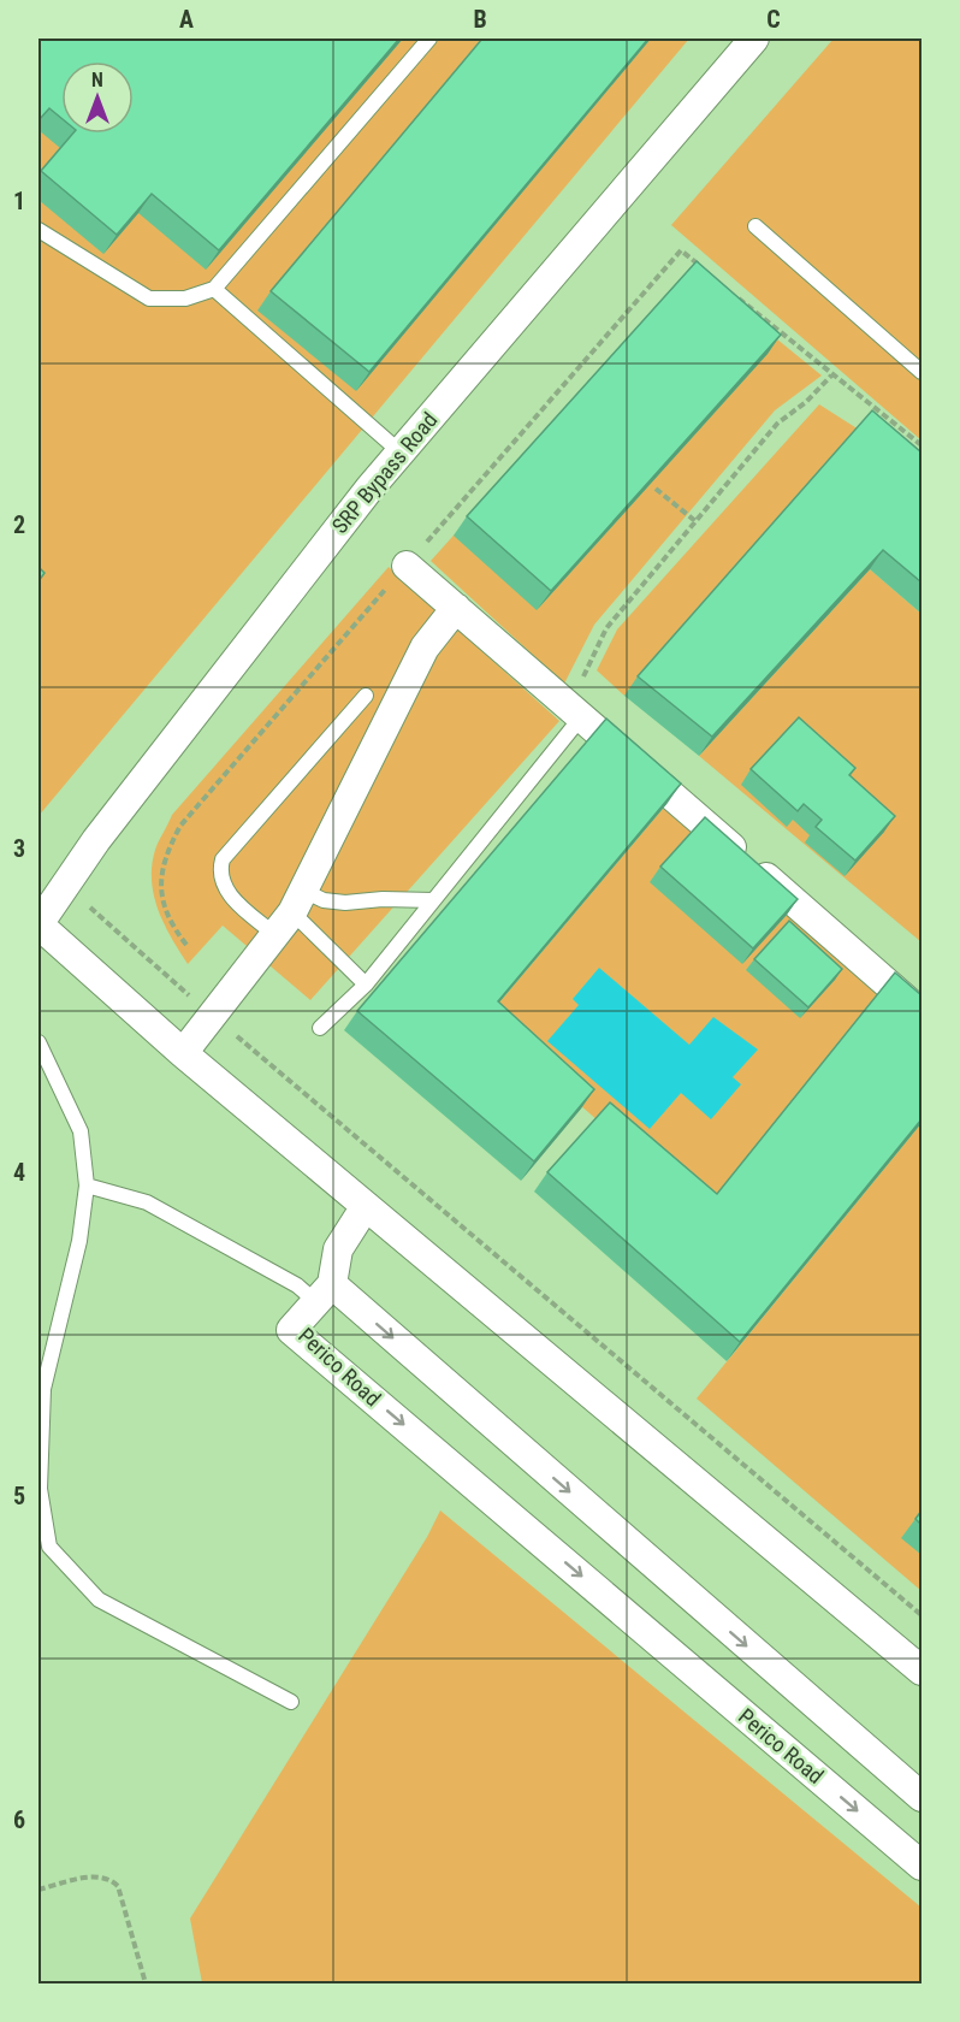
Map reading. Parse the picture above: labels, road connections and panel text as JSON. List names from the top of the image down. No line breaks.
{"streets":{"street":["SRP Bypass Road","Perico Road"]},"north":"top","grid":{"columns":["A","B","C"],"rows":["1","2","3","4","5","6"]}}
